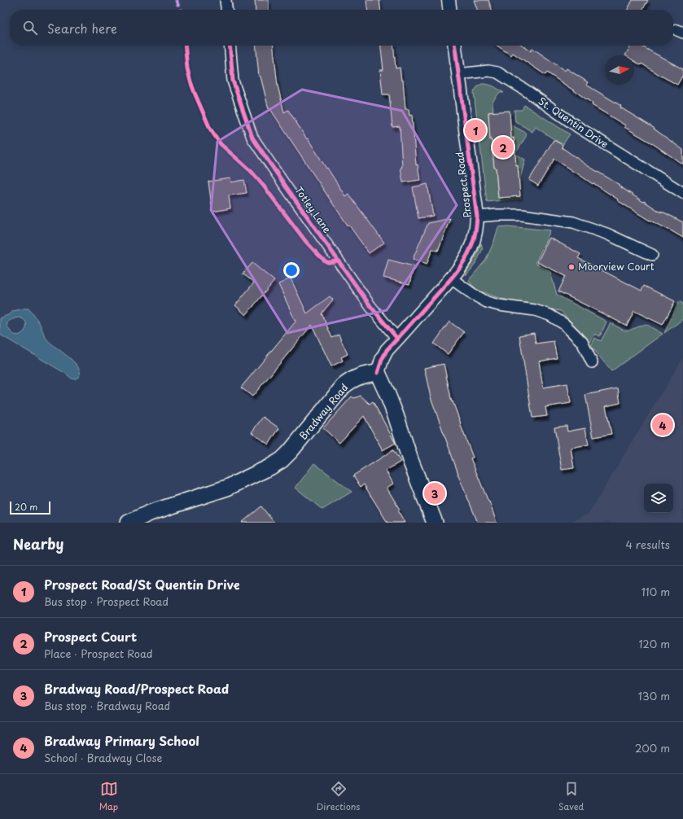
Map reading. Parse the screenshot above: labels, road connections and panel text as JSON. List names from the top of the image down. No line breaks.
{"streets":{"main road":["Bradway Road"],"street":["St. Quentin Drive","Prospect Road","Totley Lane"]},"crossings":[["St. Quentin Drive","Prospect Road"],["Prospect Road","Totley Lane"],["Prospect Road","Bradway Road"]],"places":["Moorview Court"],"scale_bar":"20 m","north":"right","page":{"search":"Search here","pins":["1","2","4","3"],"scale":"20 m","heading":["Nearby","4 results"],"list":[{"mark":"1","name":"Prospect Road/St Quentin Drive","note":"Bus stop · Prospect Road","value":"110 m"},{"mark":"2","name":"Prospect Court","note":"Place · Prospect Road","value":"120 m"},{"mark":"3","name":"Bradway Road/Prospect Road","note":"Bus stop · Bradway Road","value":"130 m"},{"mark":"4","name":"Bradway Primary School","note":"School · Bradway Close","value":"200 m"}],"nav":["Map","Directions","Saved"]}}
